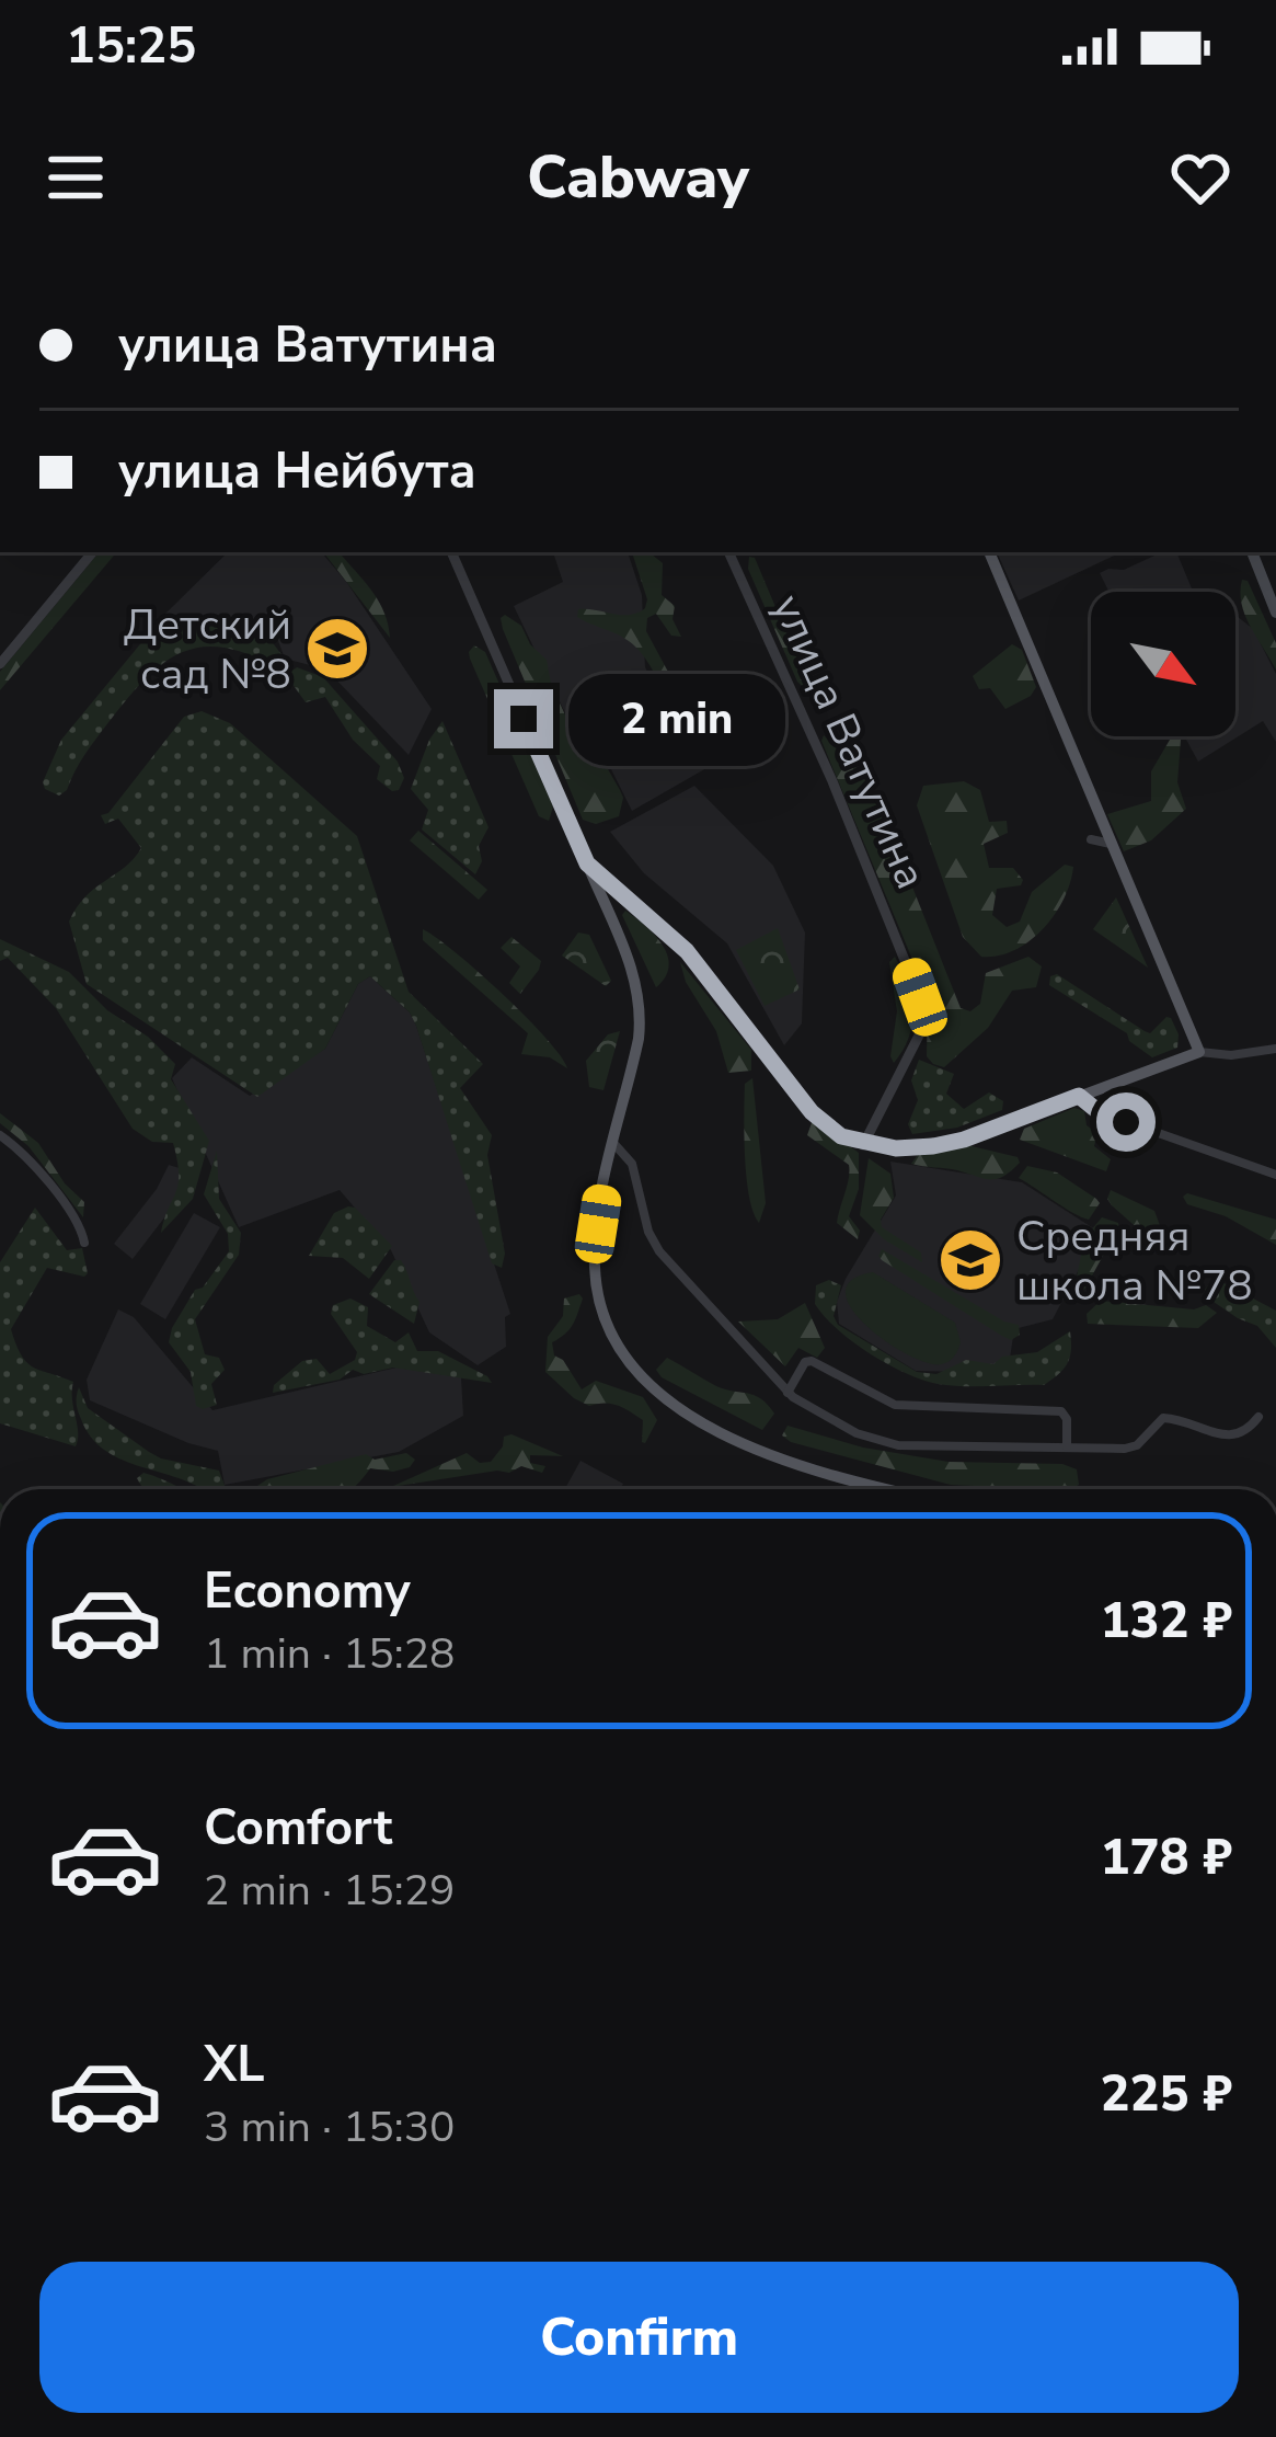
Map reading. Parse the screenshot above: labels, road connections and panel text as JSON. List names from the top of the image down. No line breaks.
{"streets":{"street":["улица Ватутина"]},"places":{"school or university":["Детский сад №8","Средняя школа №78"]},"north":"bottom right","page":{"status":"15:25","header":"Cabway","banner":["улица Ватутина","улица Нейбута"],"bubble":"2 min","list":[{"name":"Economy","note":"1 min · 15:28","value":"132 ₽"},{"name":"Comfort","note":"2 min · 15:29","value":"178 ₽"},{"name":"XL","note":"3 min · 15:30","value":"225 ₽"}],"buttons":"Confirm"}}
